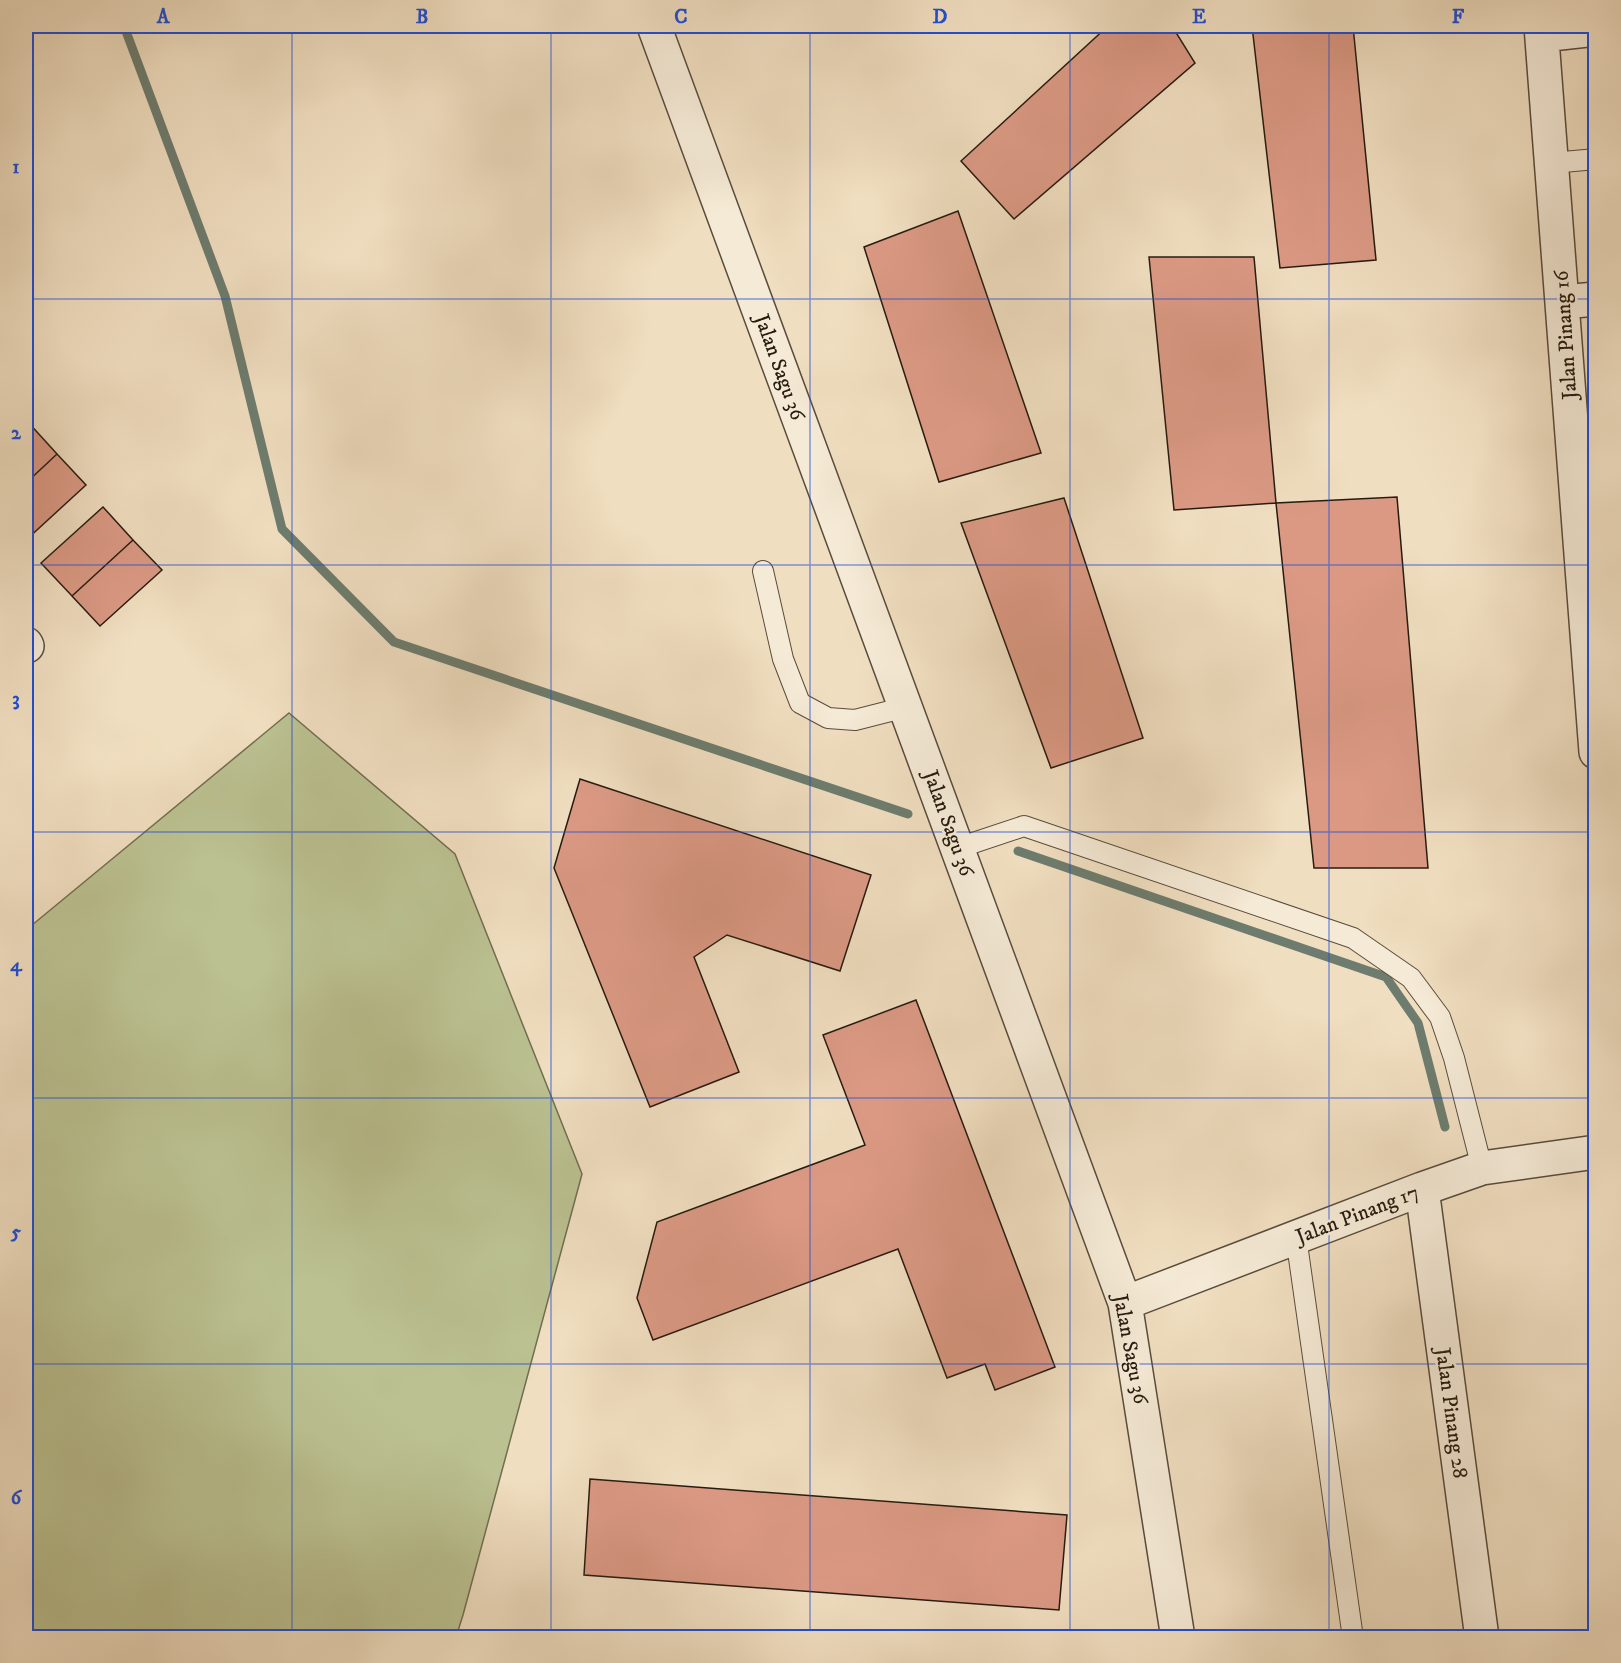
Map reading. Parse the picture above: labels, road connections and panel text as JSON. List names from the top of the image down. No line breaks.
{"streets":{"street":["Jalan Pinang 16","Jalan Sagu 36","Jalan Pinang 17","Jalan Pinang 28"]},"crossings":[["Jalan Sagu 36","Jalan Pinang 17"],["Jalan Pinang 17","Jalan Pinang 28"]],"grid":{"columns":["A","B","C","D","E","F"],"rows":["1","2","3","4","5","6"]}}
